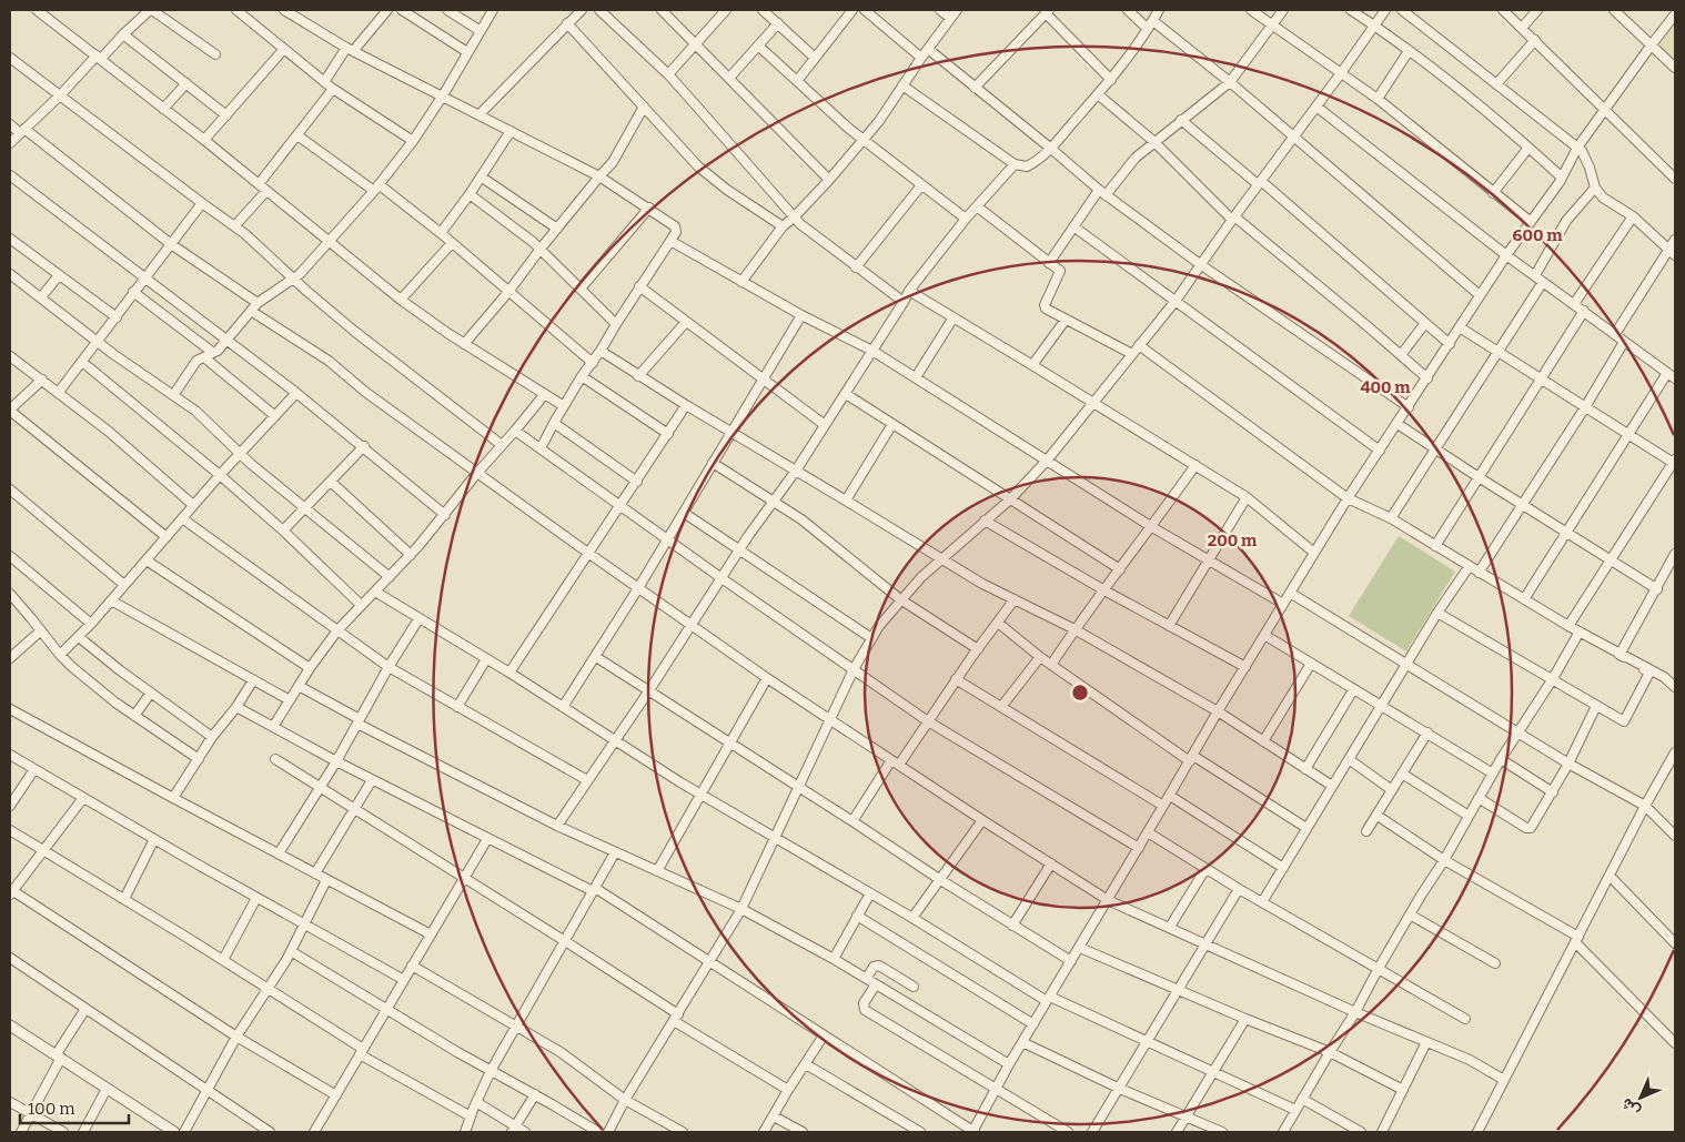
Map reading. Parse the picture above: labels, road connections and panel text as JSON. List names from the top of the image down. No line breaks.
{"scale_bar":"100 m","north":"bottom left","rings":["600 m","400 m","200 m"]}
